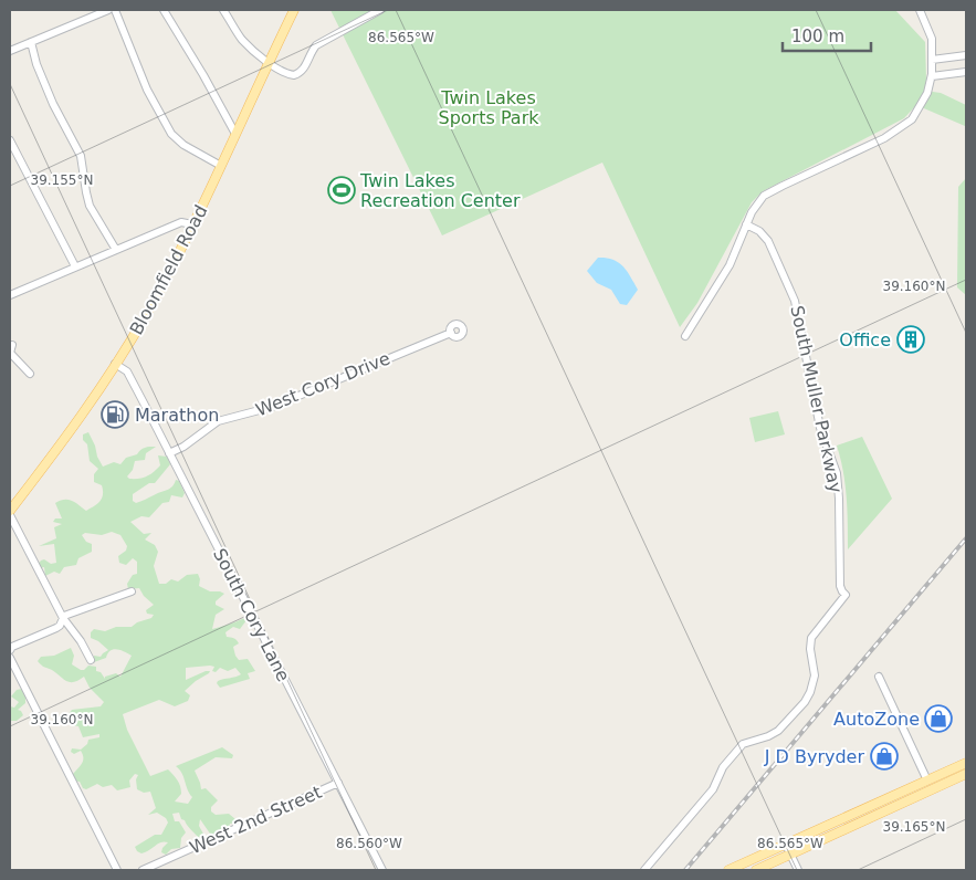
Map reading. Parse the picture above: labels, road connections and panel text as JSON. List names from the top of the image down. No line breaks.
{"streets":{"main road":["Bloomfield Road"],"street":["West Cory Drive","South Muller Parkway","South Cory Lane","West 2nd Street"]},"crossings":[["Bloomfield Road","South Cory Lane"],["West Cory Drive","South Cory Lane"],["South Cory Lane","West 2nd Street"]],"parks":["Twin Lakes Sports Park"],"places":{"sports":["Twin Lakes Recreation Center"],"building":["Office"],"fuel station":["Marathon"],"shop":["AutoZone","J D Byryder"]},"scale_bar":"100 m","coordinates":["86.565°W","39.155°N","39.160°N","39.165°N","86.560°W"]}
